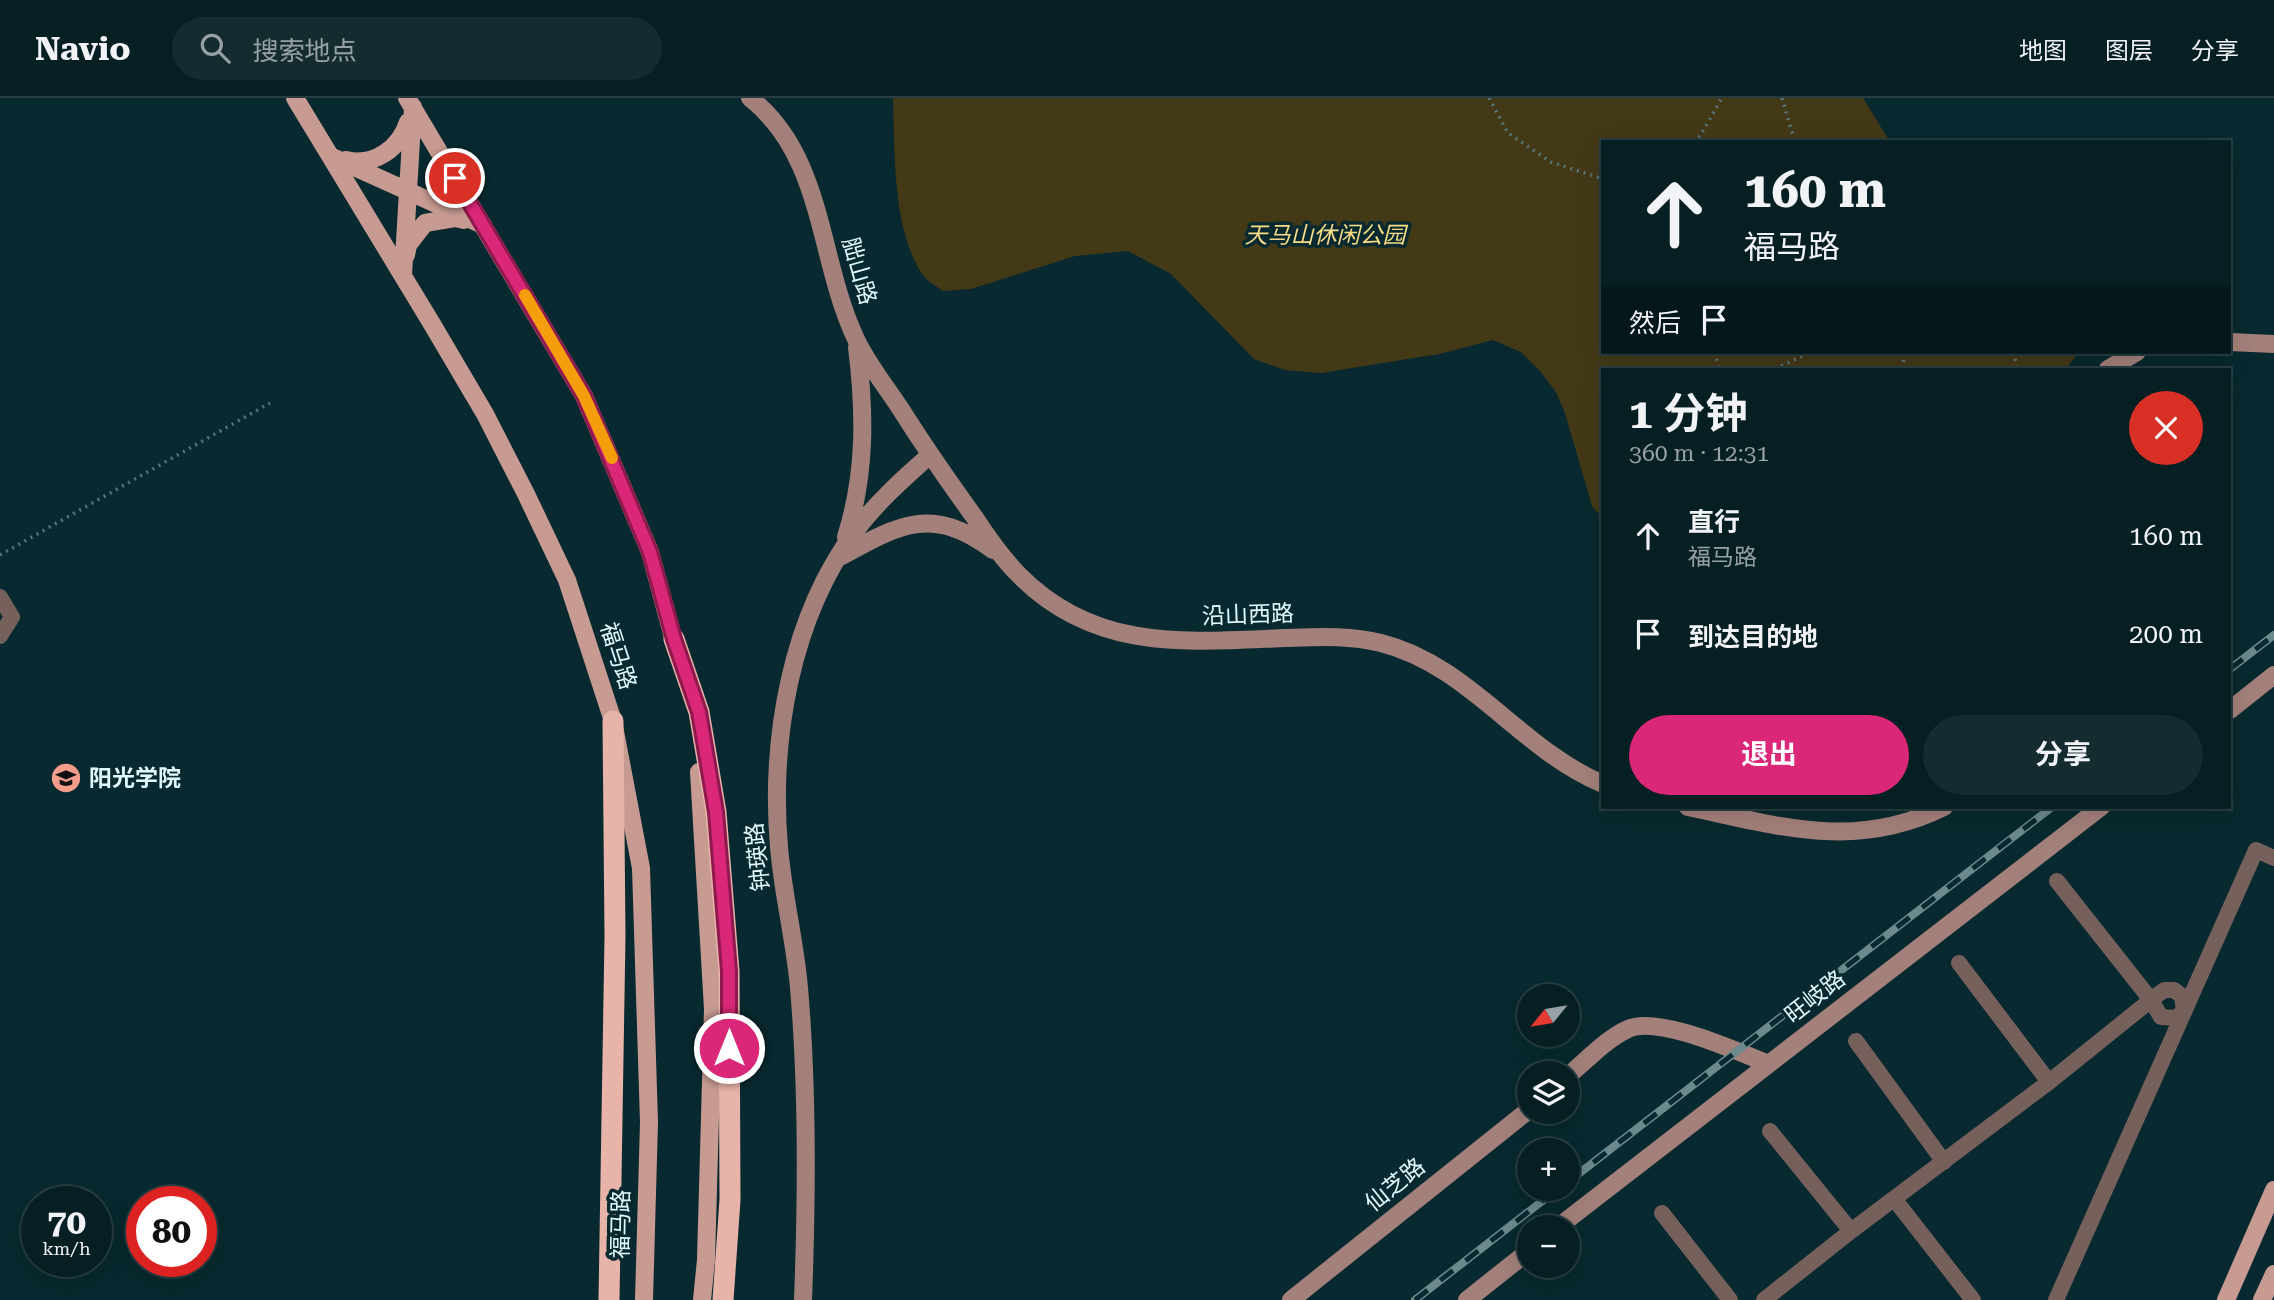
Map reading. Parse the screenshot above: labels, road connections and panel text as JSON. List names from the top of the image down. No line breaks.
{"streets":{"main road":["福马路"],"street":["胐山路","沿山西路","钟瑛路","旺岐路","仙芝路"]},"crossings":[["胐山路","沿山西路"],["胐山路","钟瑛路"],["沿山西路","钟瑛路"]],"parks":["天马山休闲公园"],"places":{"school or university":["阳光学院"]},"north":"bottom left","page":{"header":"Navio","search":"搜索地点","nav":["地图","图层","分享"],"turn":["160 m","福马路"],"then":"然后","heading":["1 分钟","360 m · 12:31"],"list":[{"name":"直行","note":"福马路","value":"160 m"},{"name":"到达目的地","value":"200 m"}],"buttons":["退出","分享"],"map_buttons":["+","−"],"speed":"70 km/h","limit":"80"}}
